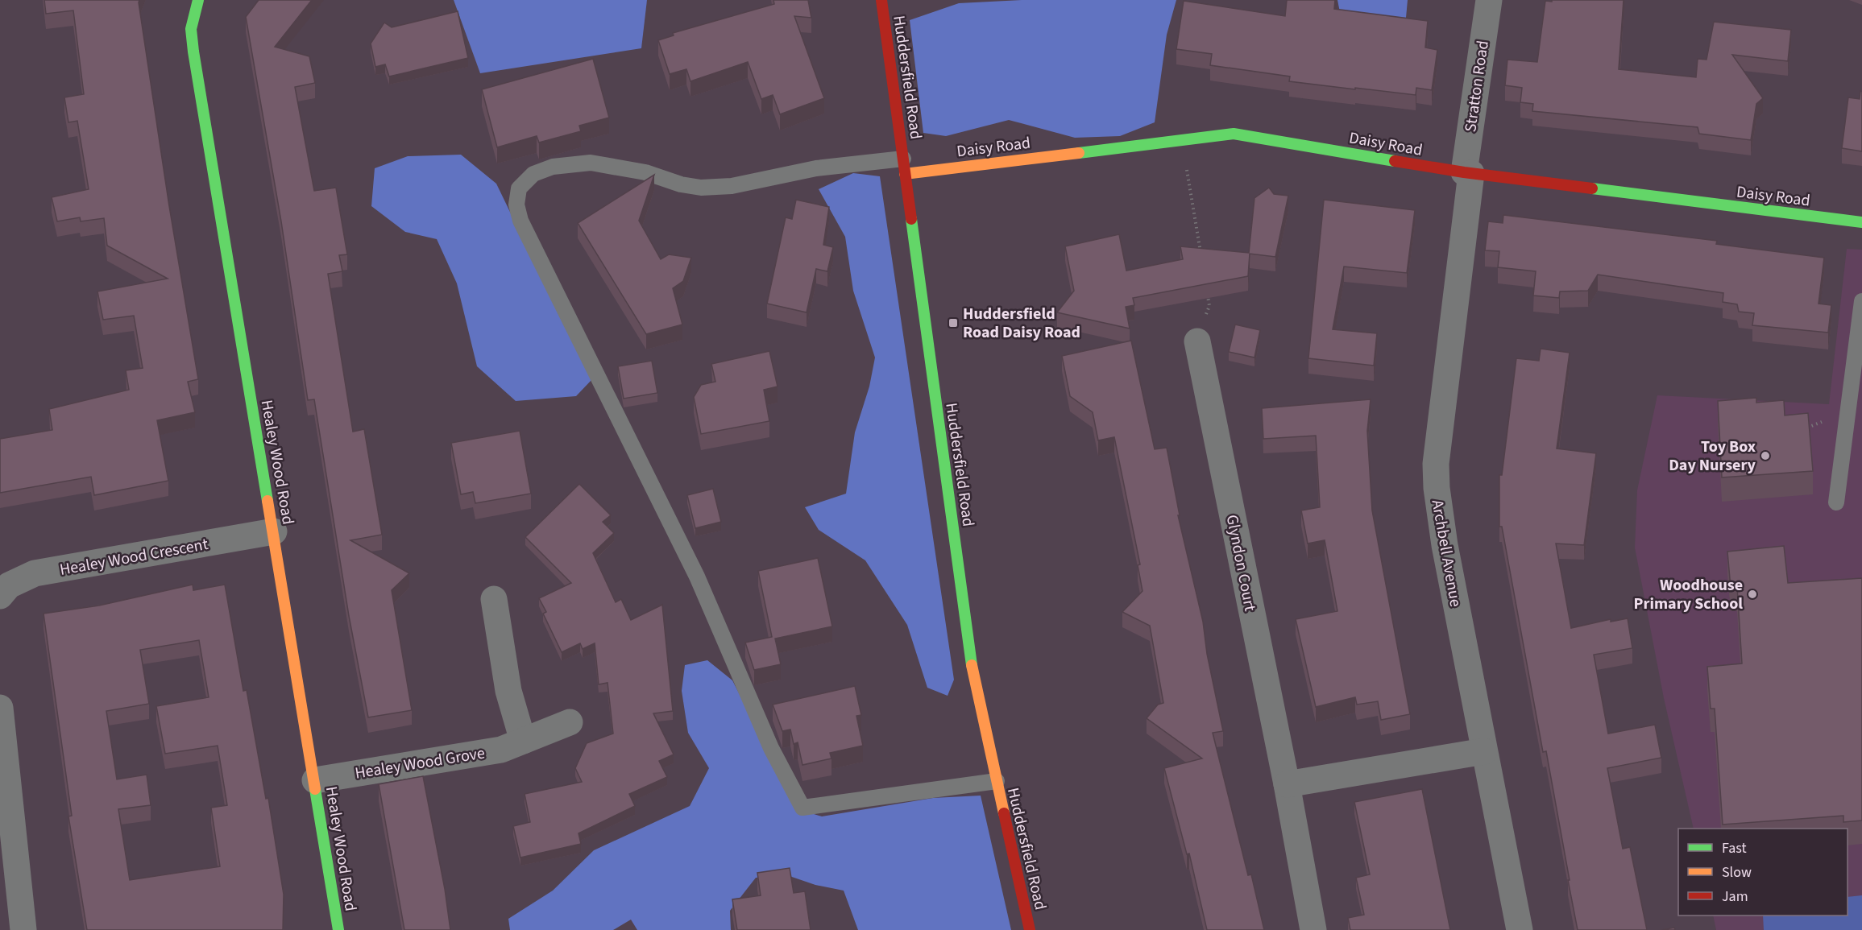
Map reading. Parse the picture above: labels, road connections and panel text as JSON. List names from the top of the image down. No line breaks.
{"streets":{"street":["Huddersfield Road","Stratton Road","Daisy Road","Healey Wood Road","Archbell Avenue","Healey Wood Crescent","Glyndon Court","Healey Wood Grove"]},"crossings":[["Huddersfield Road","Daisy Road"],["Stratton Road","Daisy Road"],["Stratton Road","Archbell Avenue"],["Daisy Road","Archbell Avenue"],["Healey Wood Road","Healey Wood Crescent"],["Healey Wood Road","Healey Wood Grove"]],"places":{"transit":["Huddersfield Road Daisy Road"],"other":["Toy Box Day Nursery","Woodhouse Primary School"]},"legend":["Fast","Slow","Jam"]}
